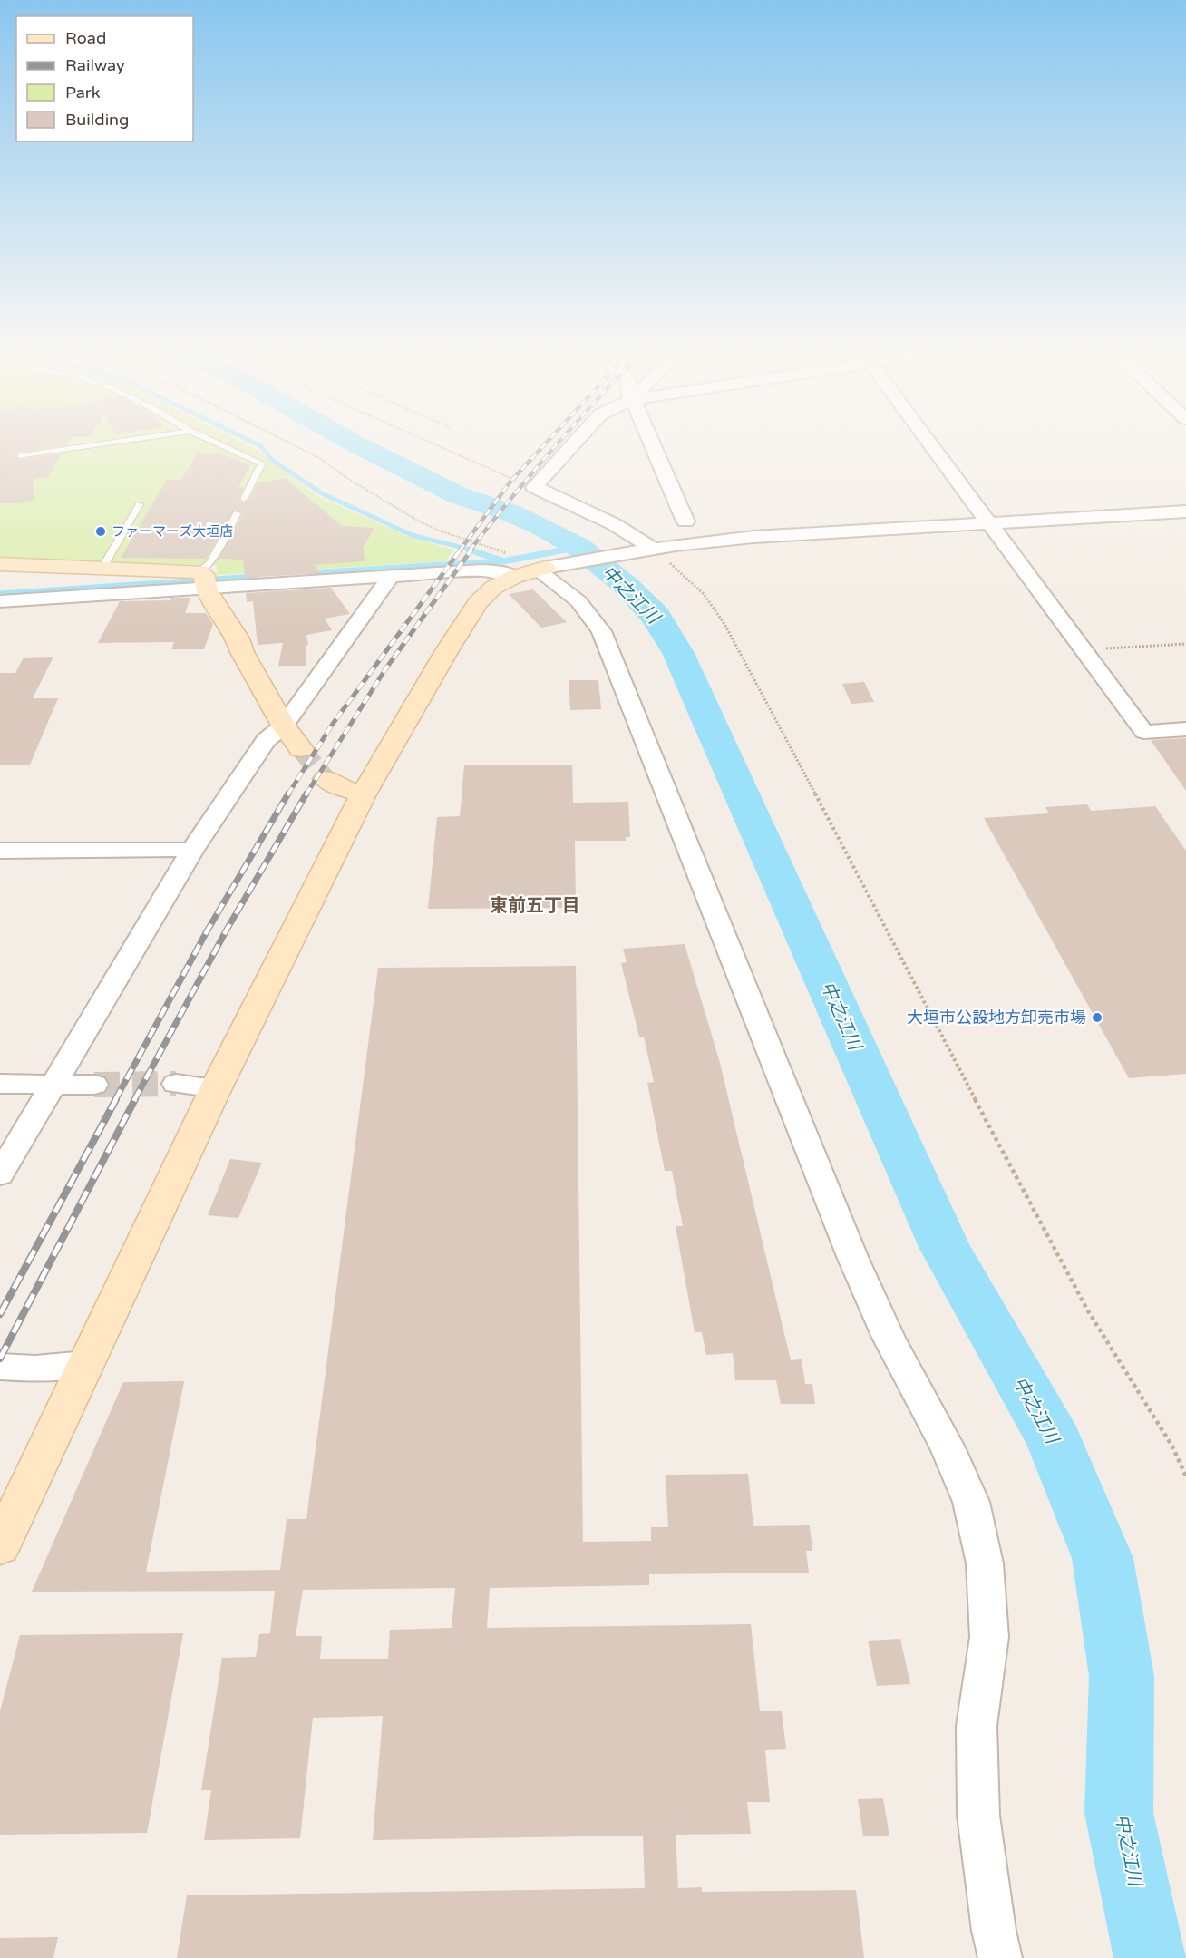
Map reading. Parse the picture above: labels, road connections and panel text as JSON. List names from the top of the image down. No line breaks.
{"districts":["東前五丁目"],"water":["中之江川"],"places":["ファーマーズ大垣店","大垣市公設地方卸売市場"],"legend":["Road","Railway","Park","Building"]}
